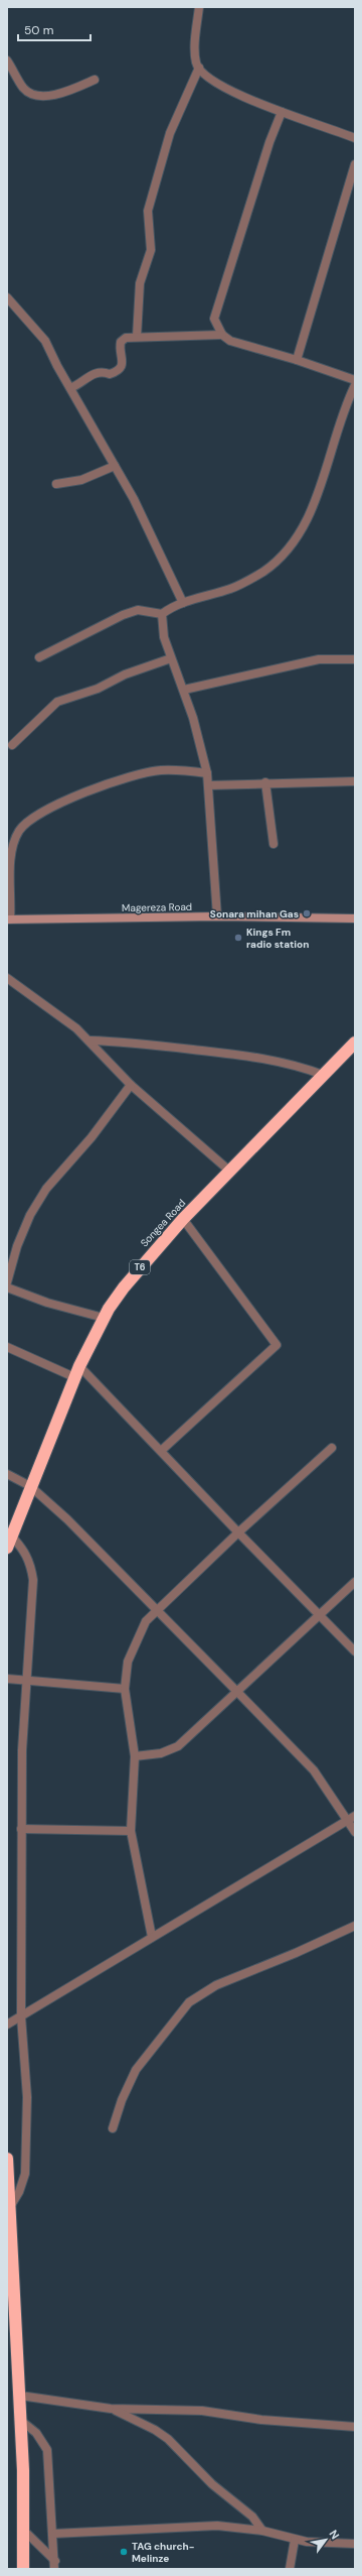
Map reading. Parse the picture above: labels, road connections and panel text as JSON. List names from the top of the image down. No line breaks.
{"streets":{"highway":["Songea Road","T6"],"street":["Magereza Road"]},"places":["Sonara mihan Gas","Kings Fm radio station","TAG church- Melinze"],"scale_bar":"50 m","north":"top right"}
